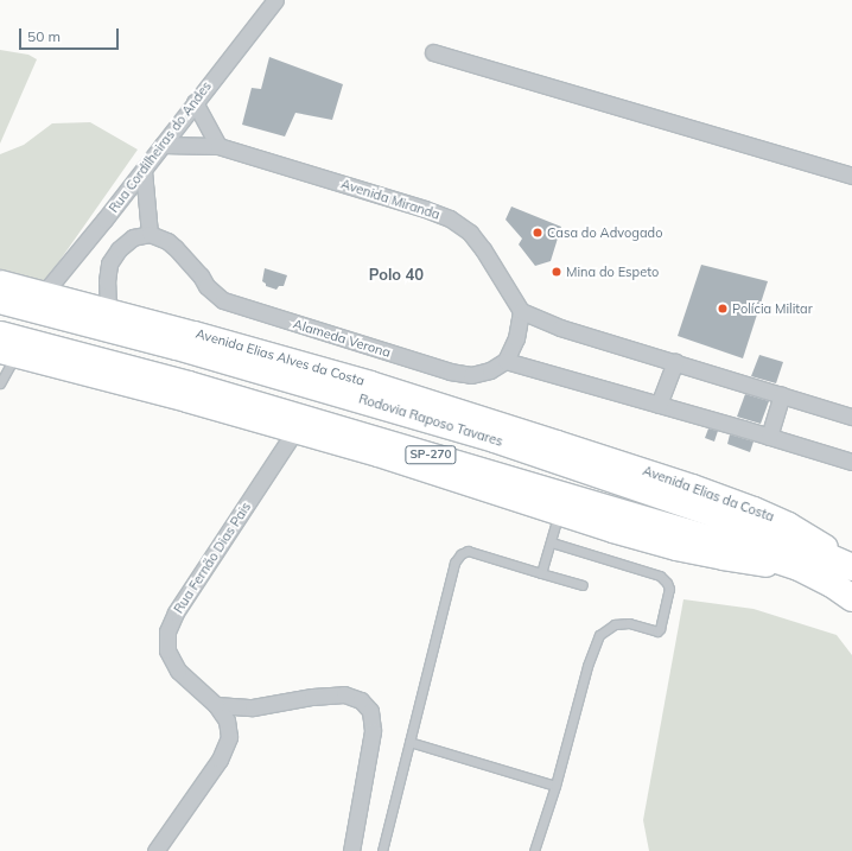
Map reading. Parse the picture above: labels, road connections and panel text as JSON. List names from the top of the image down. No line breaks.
{"streets":{"highway":["Rodovia Raposo Tavares","SP-270"],"main road":["Avenida Elias Alves da Costa","Avenida Elias da Costa"],"street":["Rua Cordilheiras do Andes","Avenida Miranda","Alameda Verona","Rua Fernão Dias Pais"]},"crossings":[["Rua Cordilheiras do Andes","Avenida Miranda"],["Rua Cordilheiras do Andes","Avenida Elias Alves da Costa"],["Avenida Elias Alves da Costa","Avenida Elias da Costa"],["Rodovia Raposo Tavares","Avenida Elias da Costa"]],"districts":["Polo 40"],"places":["Casa do Advogado","Mina do Espeto","Polícia Militar"],"scale_bar":"50 m"}
